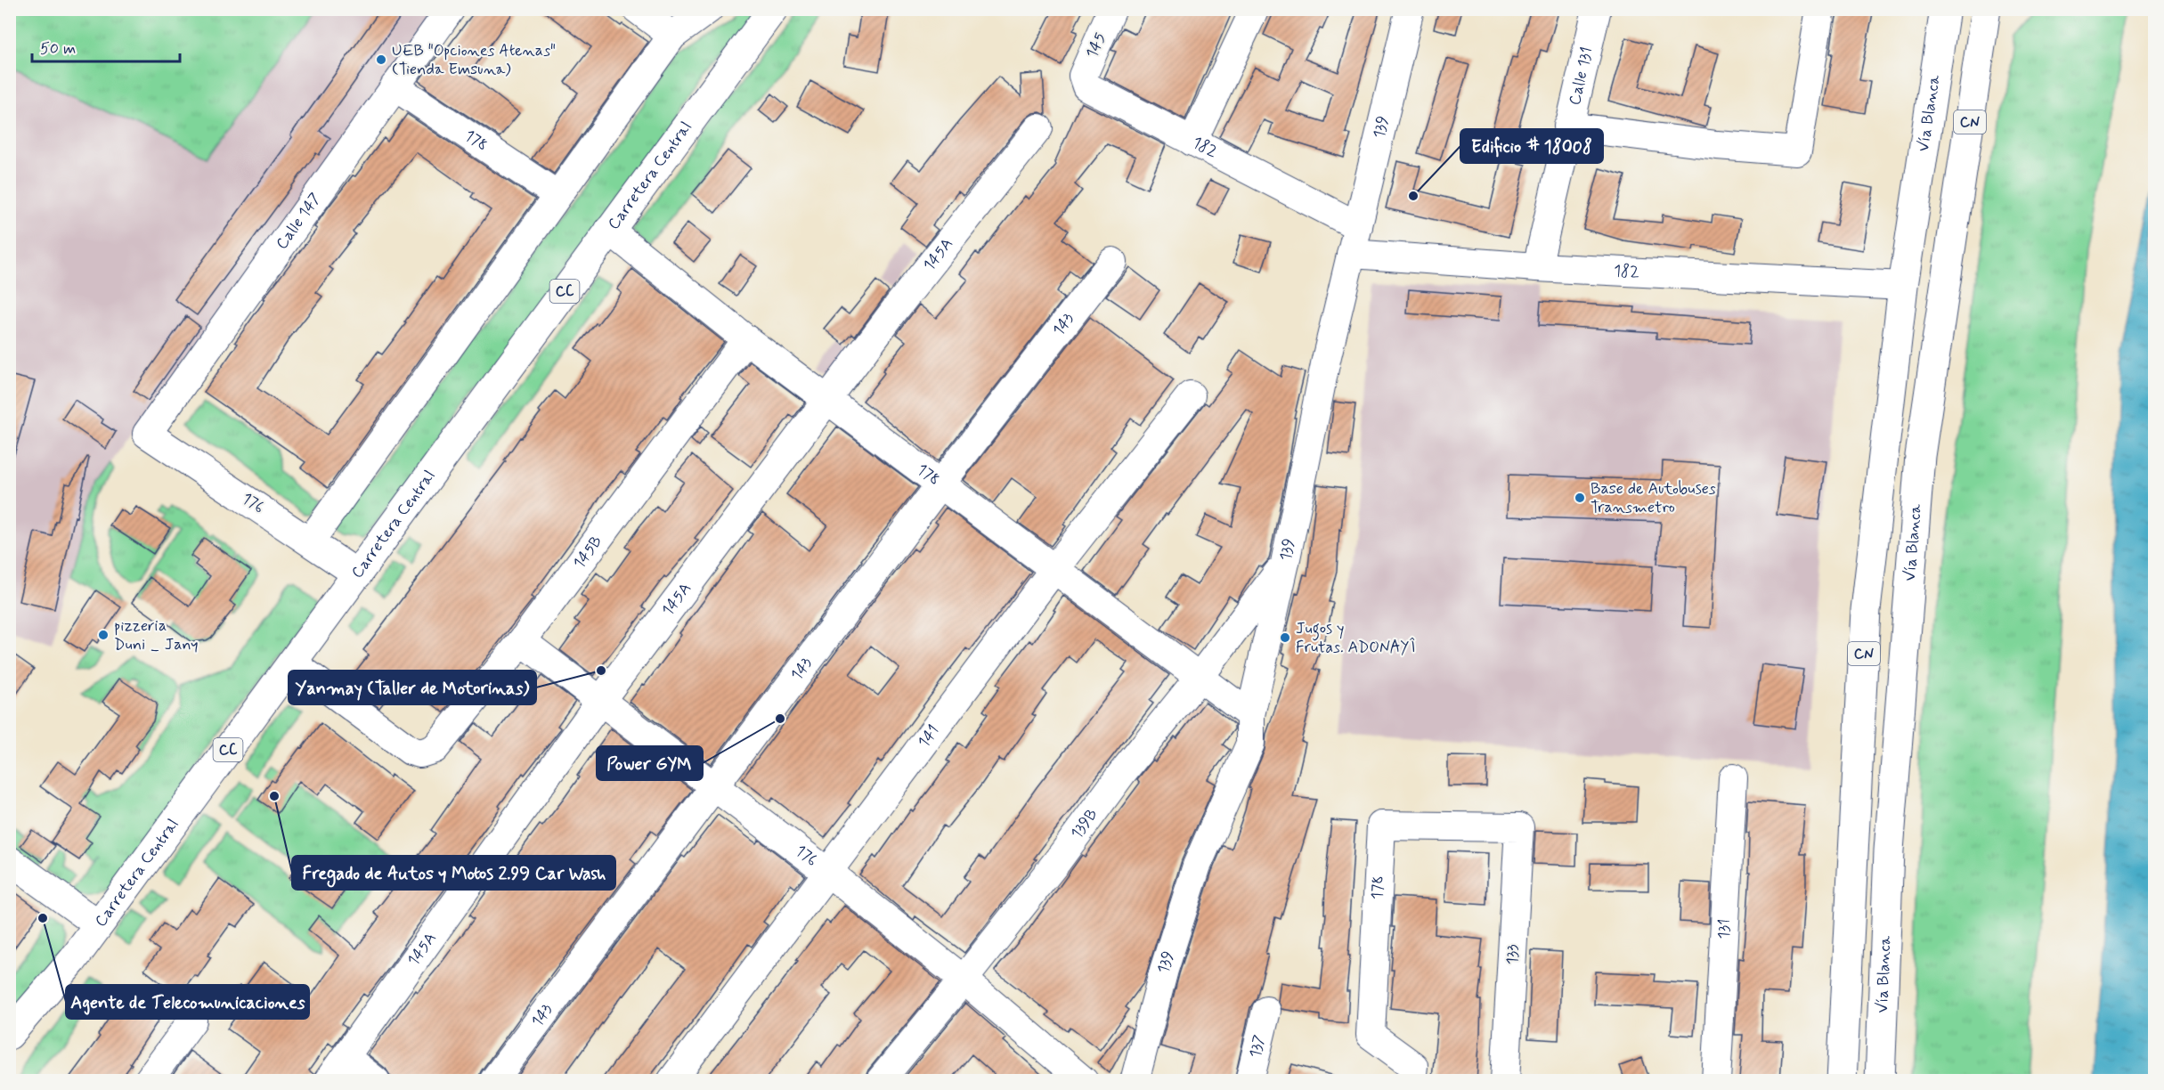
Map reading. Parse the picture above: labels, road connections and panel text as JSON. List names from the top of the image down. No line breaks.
{"streets":{"main road":["Vía Blanca","CN","Carretera Central","CC"],"street":["145","Calle 131","139","178","182","Calle 147","145A","143","176","145B","141","139B","131","133","137"]},"crossings":[["145","182"],["Calle 131","182"],["Vía Blanca","182"],["139","178"],["139","182"],["139","139B"],["178","Carretera Central"],["178","Calle 147"],["178","145A"],["178","143"],["178","145B"],["178","141"],["178","139B"],["178","133"],["Carretera Central","176"],["Carretera Central","145B"],["Calle 147","176"],["145A","176"],["143","176"],["176","145B"],["176","141"],["176","139B"]],"places":["UEB \"Opciones Atenas\" (Tienda Emsuna)","Edificio # 18008","Base de Autobuses Transmetro","pizzeria Duni _ Jany","Jugos y Frutas. ADONAYÎ","Yanmay (Taller de Motorinas)","Power GYM","Fregado de Autos y Motos 2.99 Car Wash","Agente de Telecomunicaciones"],"scale_bar":"50 m"}
